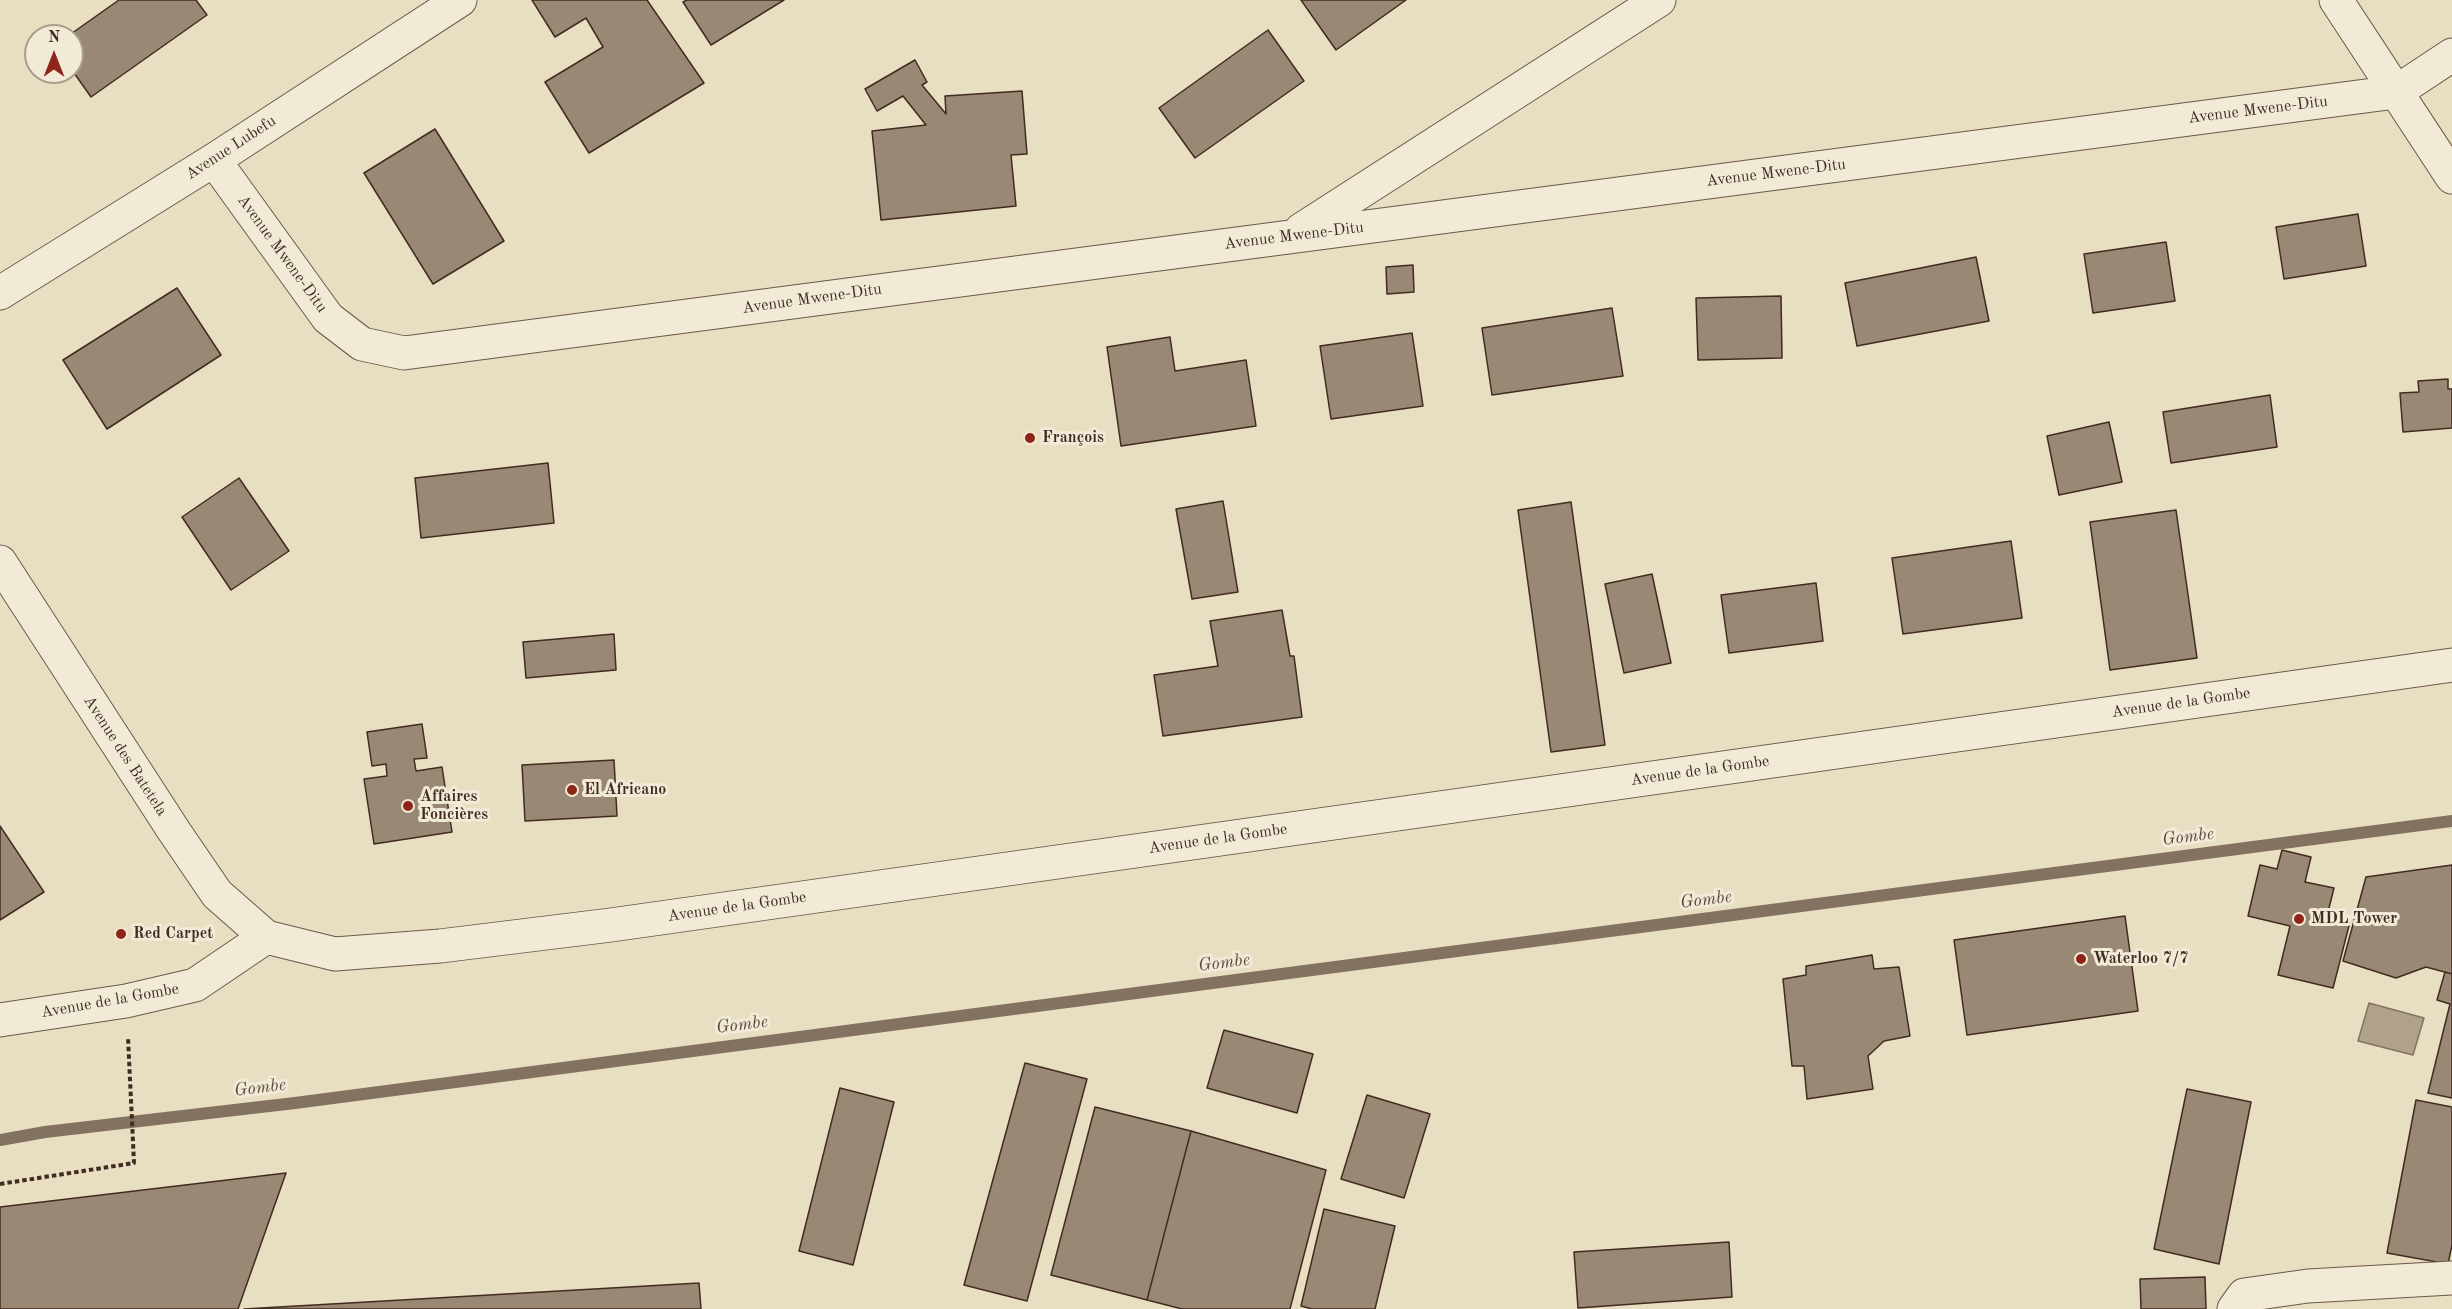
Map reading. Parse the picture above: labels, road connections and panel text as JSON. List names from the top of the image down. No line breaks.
{"streets":{"street":["Avenue Mwene-Ditu","Avenue Lubefu","Avenue de la Gombe","Avenue des Batetela"]},"crossings":[["Avenue Mwene-Ditu","Avenue Lubefu"],["Avenue de la Gombe","Avenue des Batetela"]],"water":["Gombe"],"places":["François","El Africano","Affaires Foncières","MDL Tower","Red Carpet","Waterloo 7/7"],"north":"top"}
